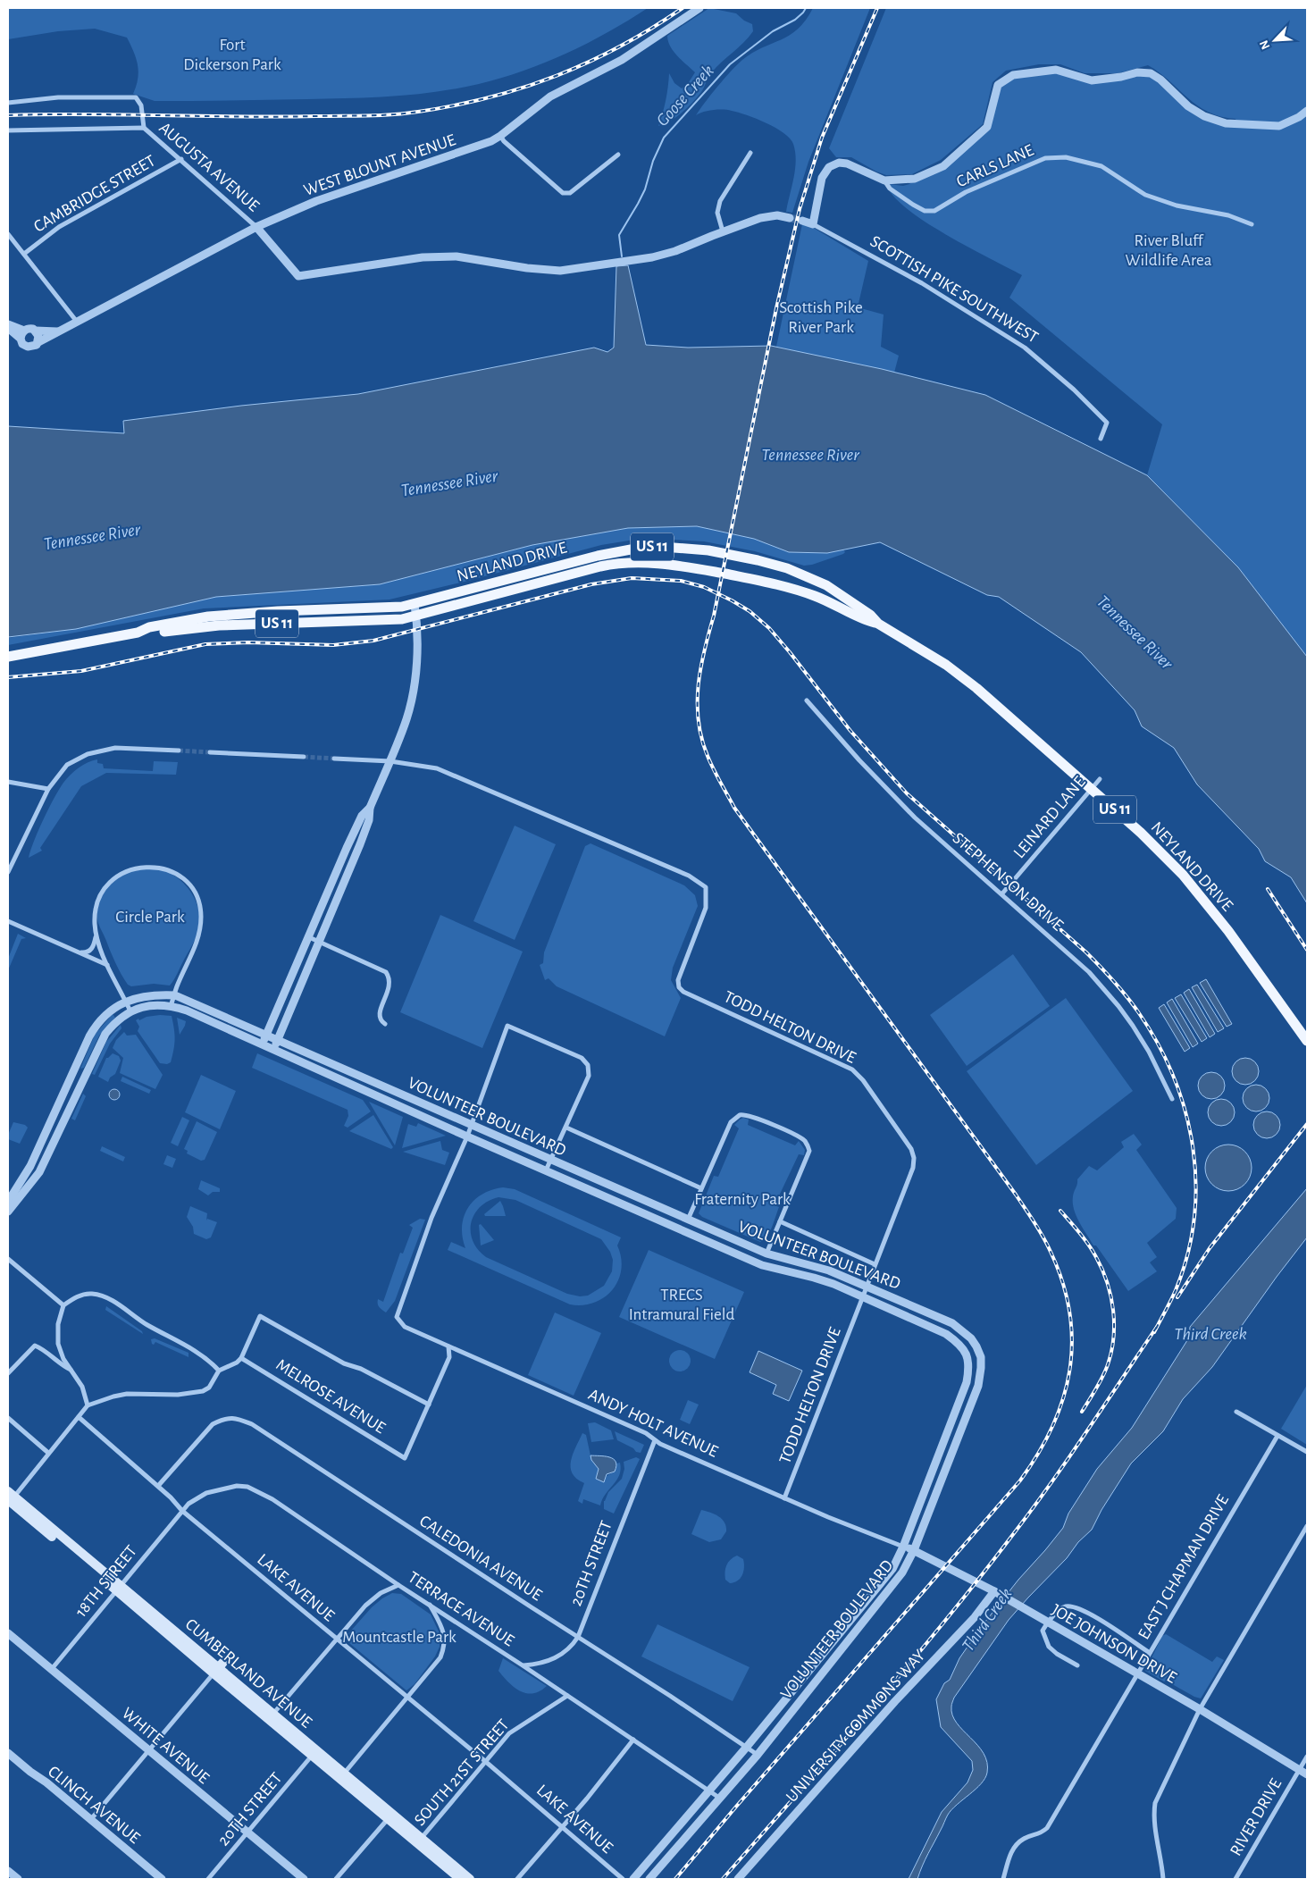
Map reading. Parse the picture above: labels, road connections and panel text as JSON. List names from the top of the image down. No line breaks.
{"streets":{"main road":["US 11","NEYLAND DRIVE","CUMBERLAND AVENUE"],"street":["WEST BLOUNT AVENUE","CARLS LANE","AUGUSTA AVENUE","CAMBRIDGE STREET","SCOTTISH PIKE SOUTHWEST","LEINARD LANE","STEPHENSON DRIVE","TODD HELTON DRIVE","VOLUNTEER BOULEVARD","MELROSE AVENUE","ANDY HOLT AVENUE","CALEDONIA AVENUE","20TH STREET","EAST J CHAPMAN DRIVE","18TH STREET","LAKE AVENUE","TERRACE AVENUE","JOE JOHNSON DRIVE","UNIVERSITY COMMONS WAY","WHITE AVENUE","SOUTH 21ST STREET","CLINCH AVENUE","RIVER DRIVE"]},"crossings":[["WEST BLOUNT AVENUE","AUGUSTA AVENUE"],["AUGUSTA AVENUE","CAMBRIDGE STREET"],["NEYLAND DRIVE","LEINARD LANE"],["LEINARD LANE","STEPHENSON DRIVE"],["TODD HELTON DRIVE","VOLUNTEER BOULEVARD"],["TODD HELTON DRIVE","ANDY HOLT AVENUE"],["VOLUNTEER BOULEVARD","ANDY HOLT AVENUE"],["VOLUNTEER BOULEVARD","CALEDONIA AVENUE"],["VOLUNTEER BOULEVARD","TERRACE AVENUE"],["VOLUNTEER BOULEVARD","JOE JOHNSON DRIVE"],["ANDY HOLT AVENUE","20TH STREET"],["ANDY HOLT AVENUE","JOE JOHNSON DRIVE"],["CALEDONIA AVENUE","20TH STREET"],["CALEDONIA AVENUE","LAKE AVENUE"],["20TH STREET","TERRACE AVENUE"],["20TH STREET","CUMBERLAND AVENUE"],["20TH STREET","WHITE AVENUE"],["EAST J CHAPMAN DRIVE","JOE JOHNSON DRIVE"],["18TH STREET","LAKE AVENUE"],["18TH STREET","TERRACE AVENUE"],["18TH STREET","CUMBERLAND AVENUE"],["18TH STREET","WHITE AVENUE"],["LAKE AVENUE","TERRACE AVENUE"],["LAKE AVENUE","SOUTH 21ST STREET"],["TERRACE AVENUE","SOUTH 21ST STREET"],["JOE JOHNSON DRIVE","UNIVERSITY COMMONS WAY"],["JOE JOHNSON DRIVE","RIVER DRIVE"],["CUMBERLAND AVENUE","SOUTH 21ST STREET"]],"water":["Goose Creek","Tennessee River","Third Creek"],"parks":["Fort Dickerson Park","River Bluff Wildlife Area","Scottish Pike River Park","Circle Park","Fraternity Park","TRECS Intramural Field","Mountcastle Park"],"north":"bottom left"}
